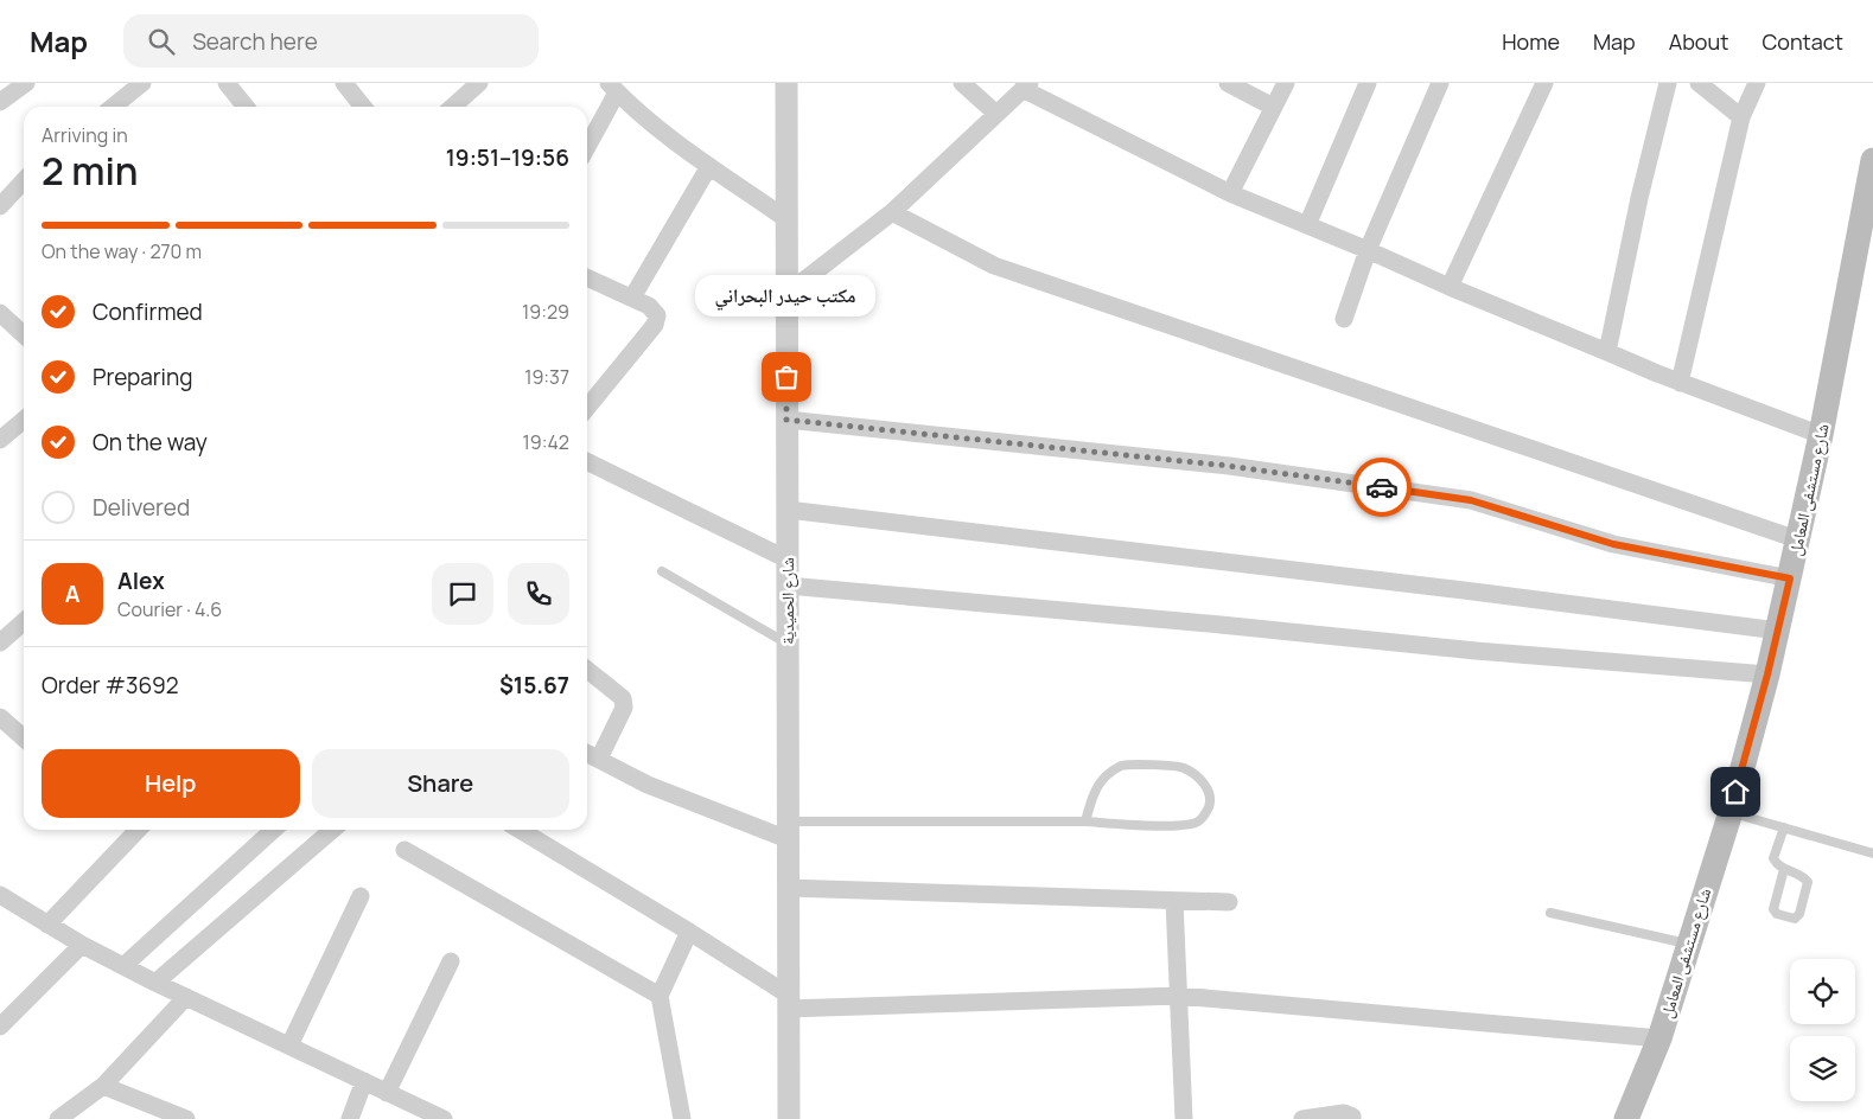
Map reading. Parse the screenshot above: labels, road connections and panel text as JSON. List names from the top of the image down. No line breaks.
{"streets":{"main road":["شارع مستشفى المعامل"],"street":["شارع الحميدية"]},"places":["مكتب حيدر البحراني"],"page":{"header":"Map","search":"Search here","nav":["Home","Map","About","Contact"],"heading":["2 min","Arriving in","19:51–19:56"],"panel":["Alex","Courier · 4.6","Order #3692","$15.67"],"bar":"On the way · 270 m","bubble":"مكتب حيدر البحراني","list":[["Confirmed","19:29"],["Preparing","19:37"],["On the way","19:42"],"Delivered"],"round":"A","buttons":["Help","Share"]}}
